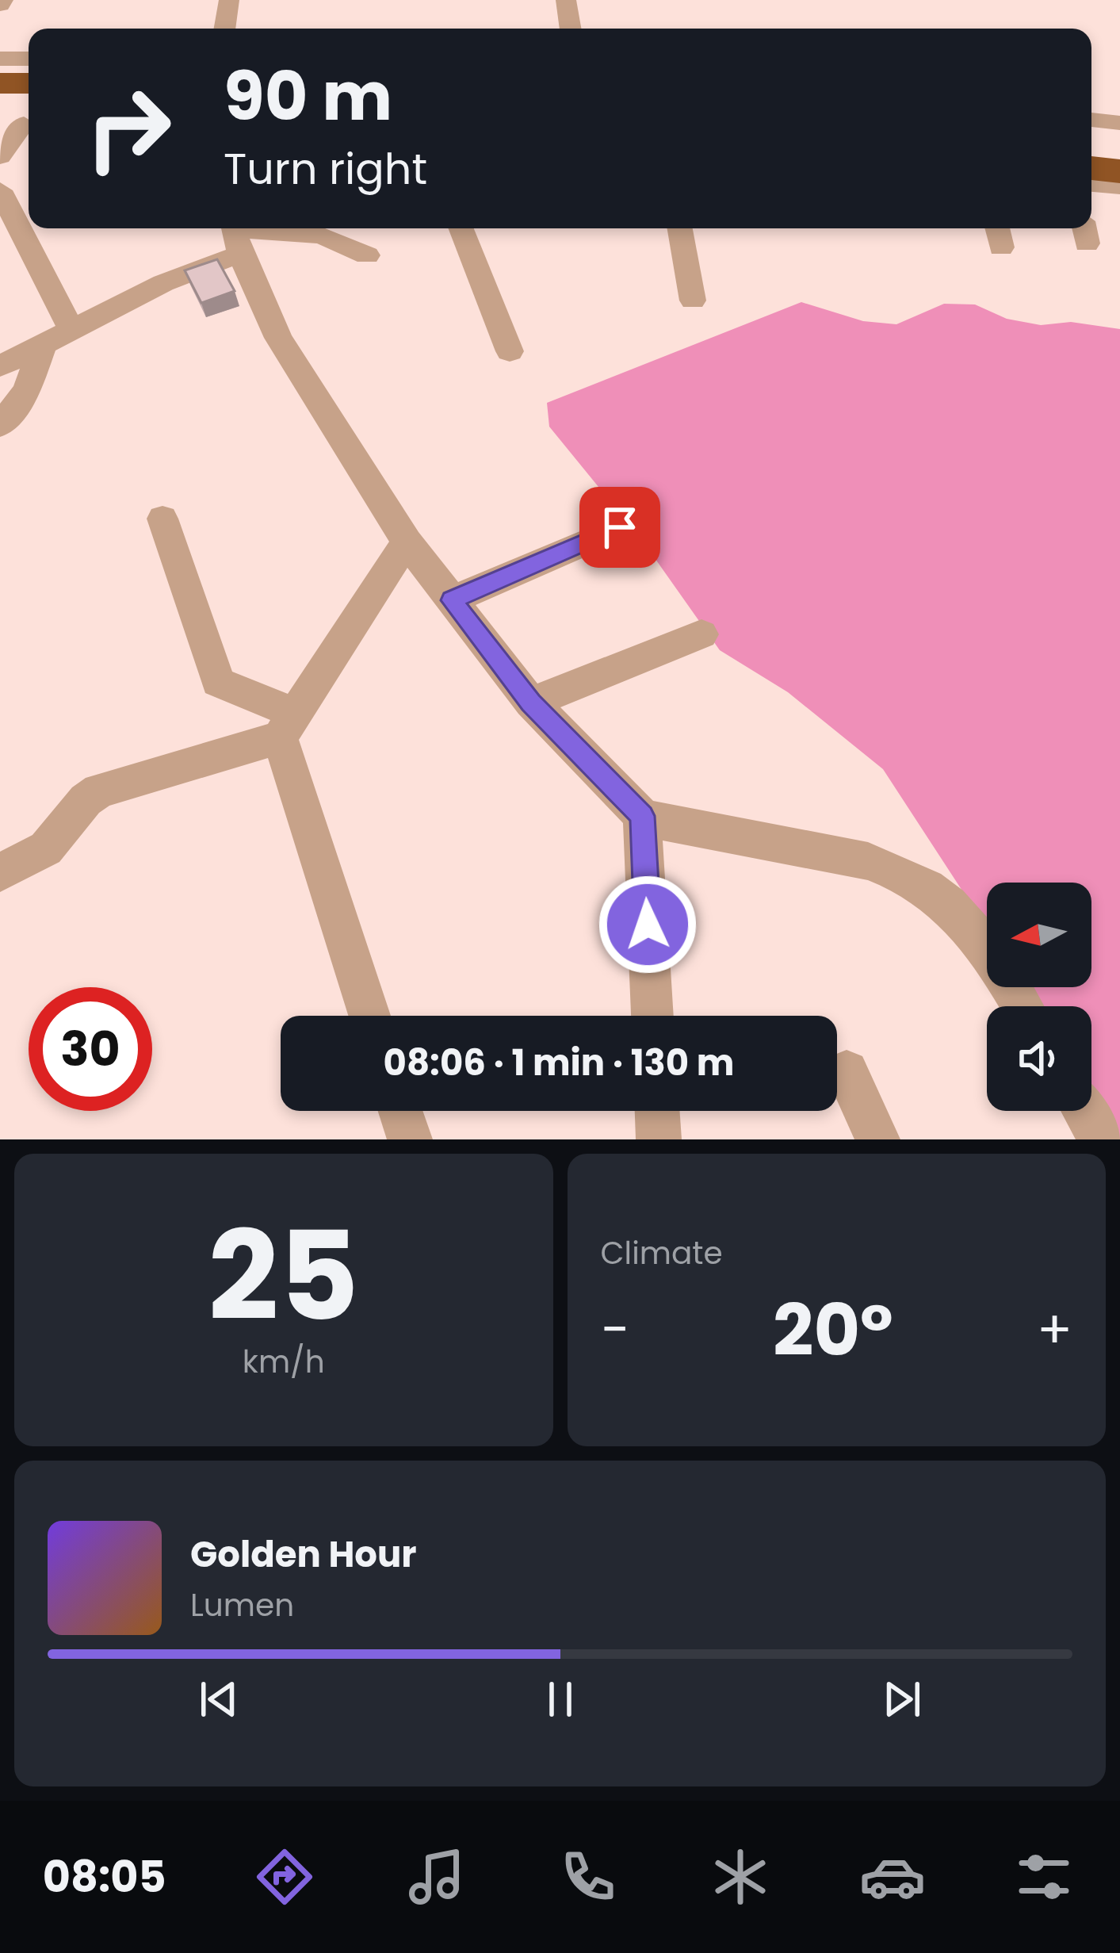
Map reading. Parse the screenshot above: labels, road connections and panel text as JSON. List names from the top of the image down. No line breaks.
{"north":"left","page":{"turn":["90 m","Turn right"],"limit":"30","trip":"08:06 · 1 min · 130 m","tile":[["25","km/h"],"Climate"],"heat":["−","20°","+"],"song":["Golden Hour","Lumen"],"tabs":"08:05"}}
